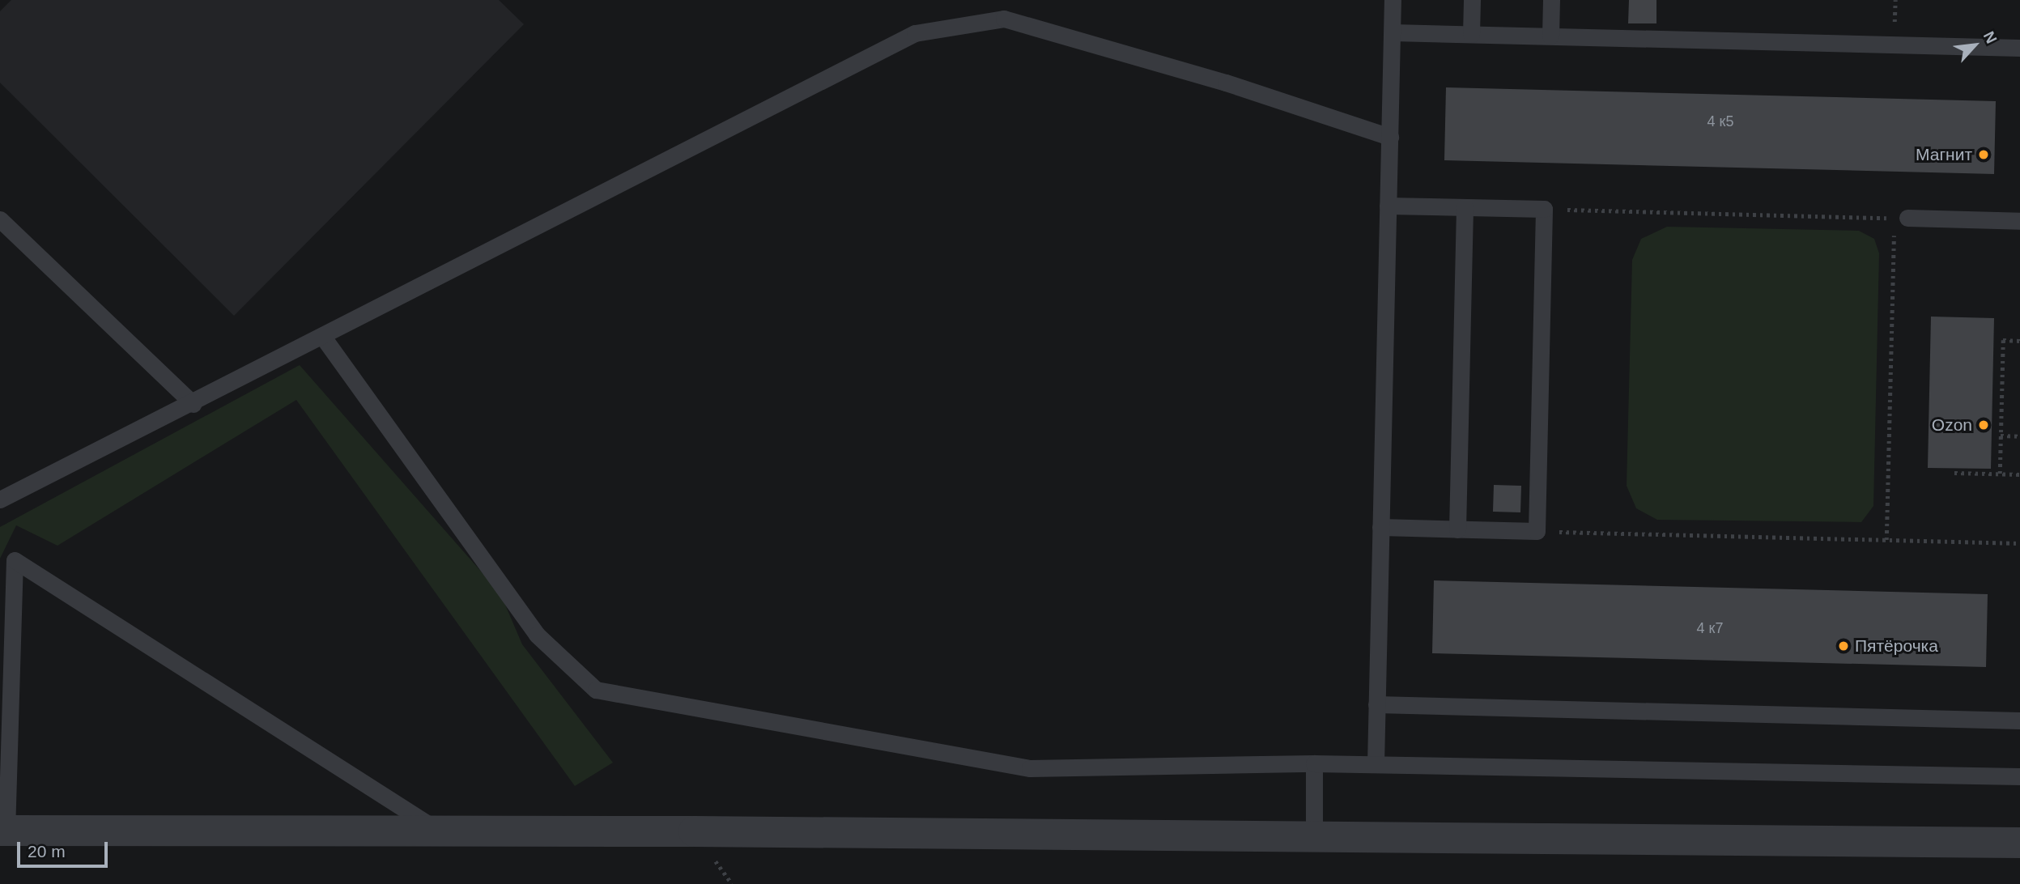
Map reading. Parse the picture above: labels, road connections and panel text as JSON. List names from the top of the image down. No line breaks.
{"places":["Магнит","Ozon","Пятёрочка"],"house_numbers":["4 к5","4 к7"],"scale_bar":"20 m","north":"top right"}
